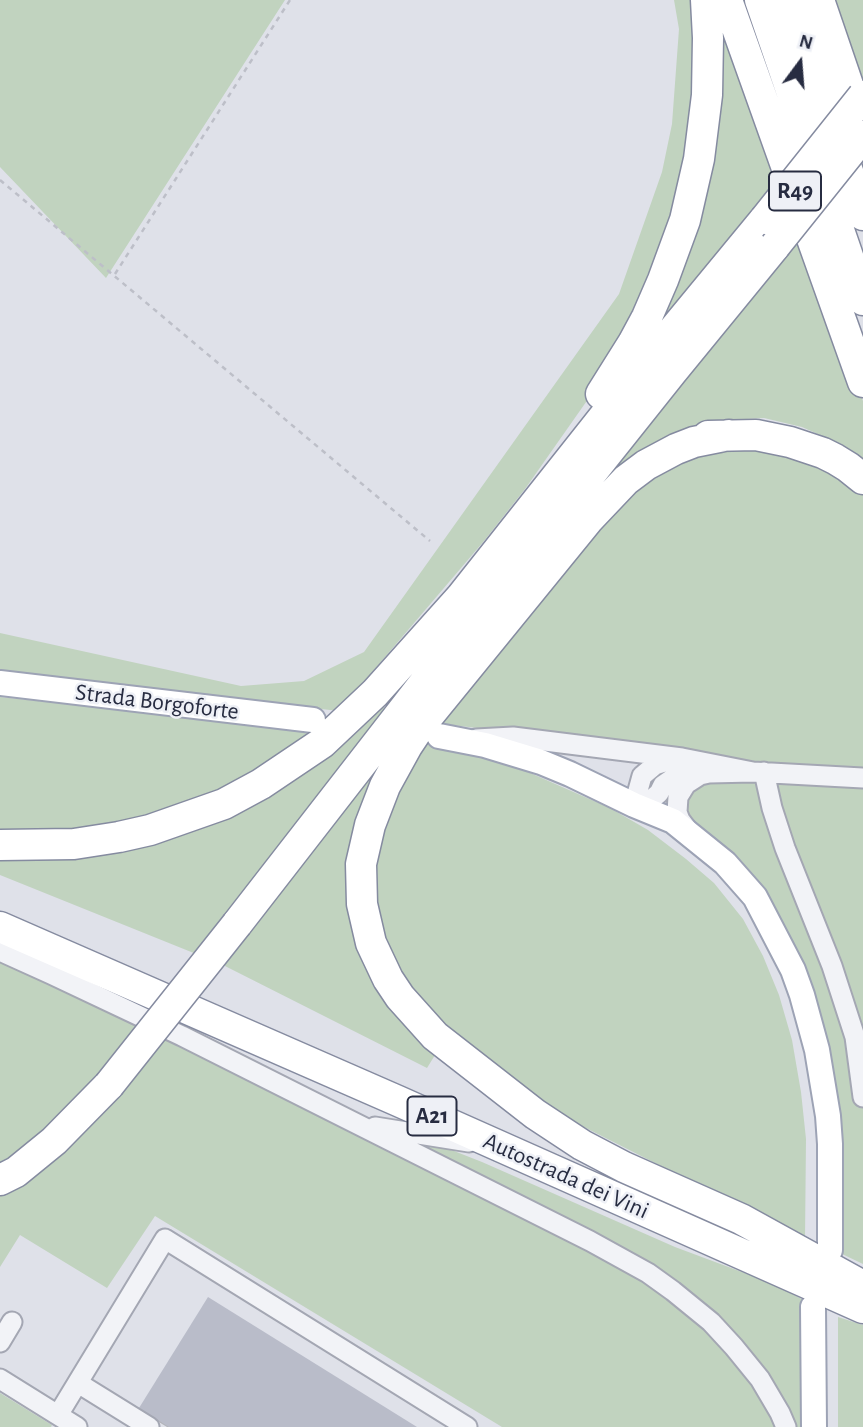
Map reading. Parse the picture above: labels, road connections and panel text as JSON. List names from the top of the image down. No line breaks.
{"streets":{"highway":["R49","A21","Autostrada dei Vini"],"main road":["Strada Borgoforte"]},"north":"top"}
